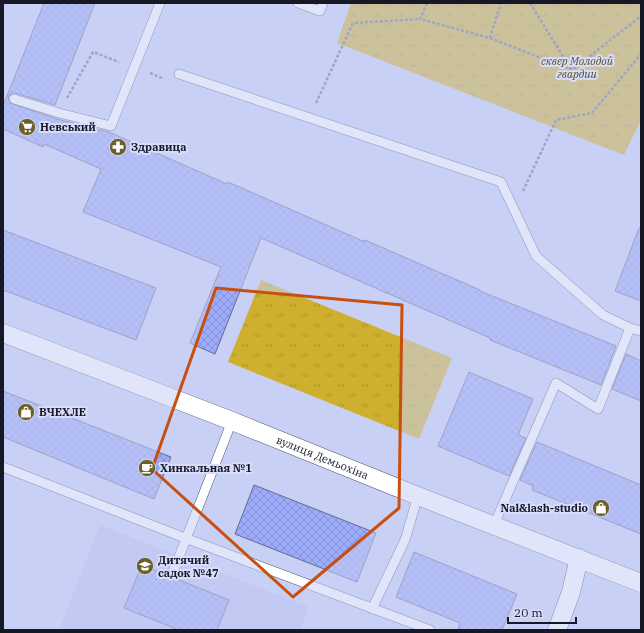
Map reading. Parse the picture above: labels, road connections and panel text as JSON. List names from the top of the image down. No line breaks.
{"streets":{"street":["вулиця Демьохіна"]},"parks":["сквер Молодой гвардии"],"places":{"supermarket":["Невський"],"pharmacy":["Здравица"],"shop":["ВЧЕХЛЕ","Nal&lash-studio"],"cafe":["Хинкальная №1"],"school or university":["Дитячий садок №47"]},"scale_bar":"20 m"}
